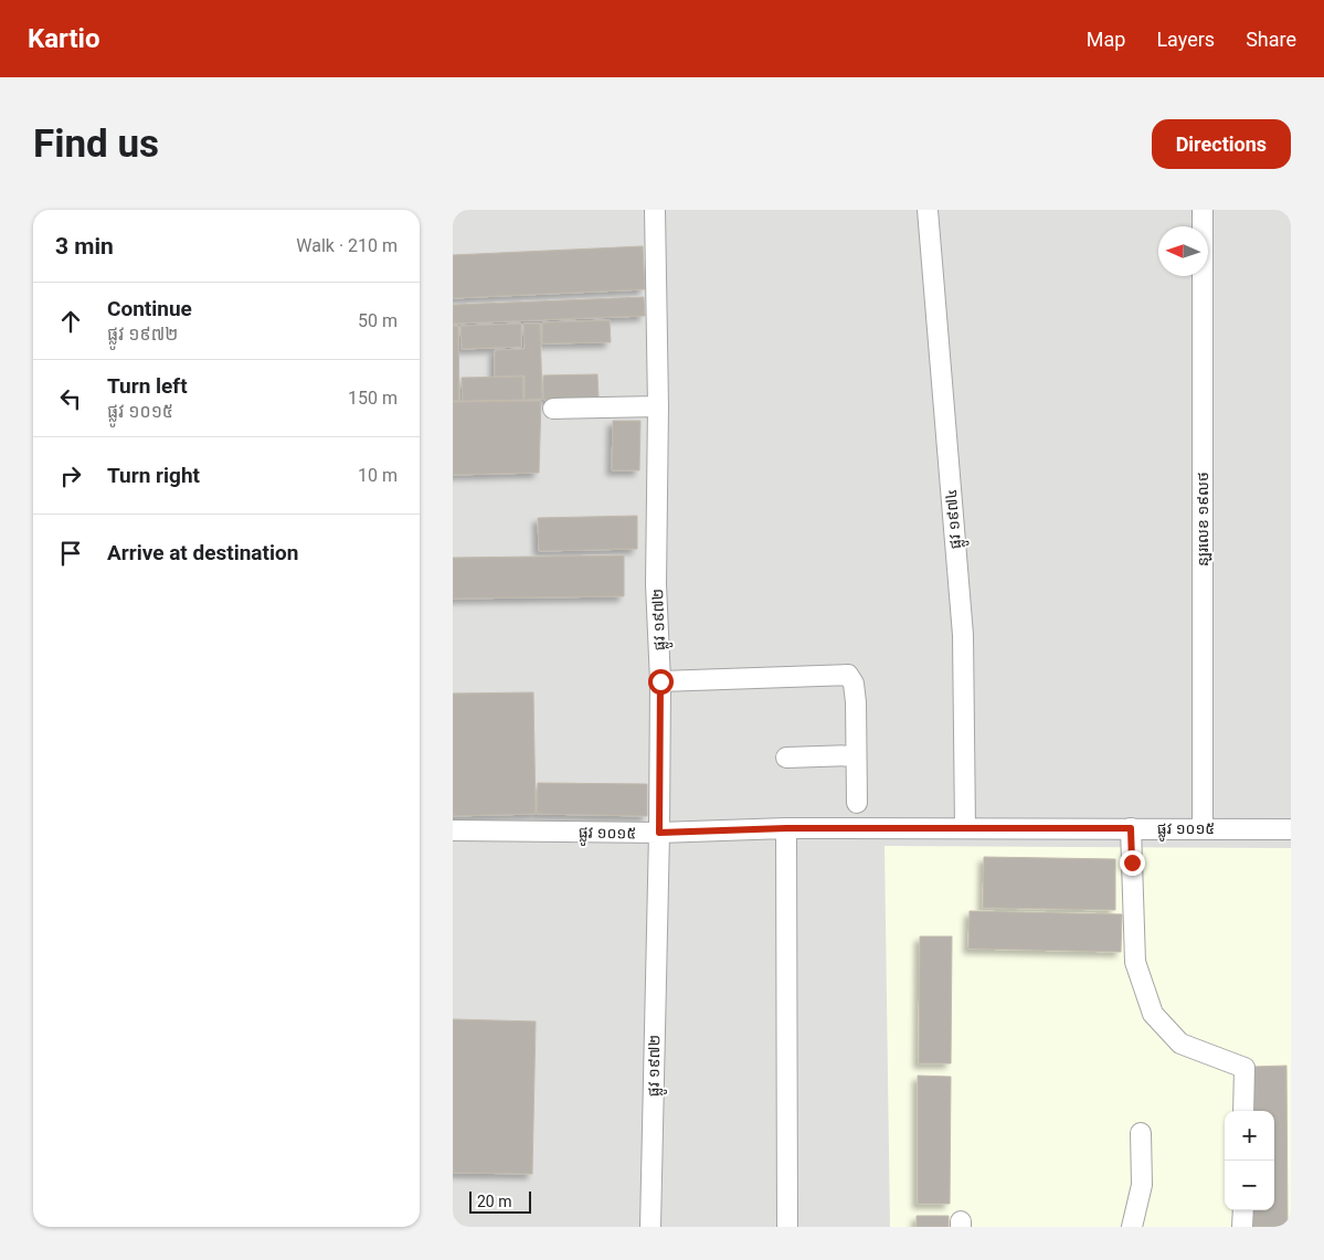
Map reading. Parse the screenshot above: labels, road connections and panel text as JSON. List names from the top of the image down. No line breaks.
{"streets":{"street":["ផ្លូវ ១៩៧៤","ន្ឡរលេខ ១៩លថ","ផ្លូវ ១៩៧២","ផ្លូវ ១០១៥"]},"crossings":[["ផ្លូវ ១៩៧៤","ផ្លូវ ១០១៥"],["ន្ឡរលេខ ១៩លថ","ផ្លូវ ១០១៥"],["ផ្លូវ ១៩៧២","ផ្លូវ ១០១៥"]],"scale_bar":"20 m","north":"left","page":{"header":"Kartio","nav":["Map","Layers","Share"],"buttons":"Directions","title":"Find us","heading":["3 min","Walk · 210 m"],"list":[["Continue","ផ្លូវ ១៩៧២","50 m"],["Turn left","ផ្លូវ ១០១៥","150 m"],["Turn right","10 m"],"Arrive at destination"],"map_buttons":["+","−"],"scale":"20 m"}}
